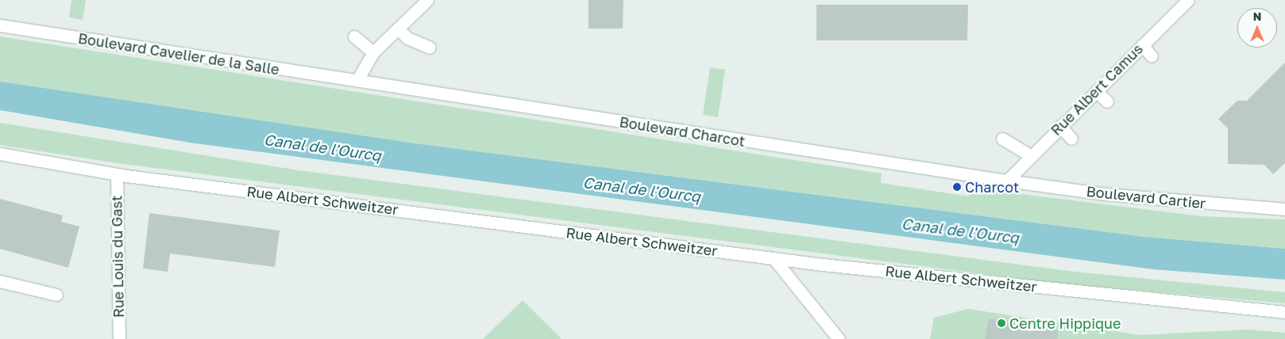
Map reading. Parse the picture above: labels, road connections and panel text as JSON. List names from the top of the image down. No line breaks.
{"streets":{"street":["Boulevard Cavelier de la Salle","Rue Albert Camus","Boulevard Charcot","Boulevard Cartier","Rue Albert Schweitzer","Rue Louis du Gast"]},"crossings":[["Boulevard Cavelier de la Salle","Boulevard Charcot"],["Rue Albert Camus","Boulevard Charcot"],["Rue Albert Camus","Boulevard Cartier"],["Boulevard Charcot","Boulevard Cartier"],["Rue Albert Schweitzer","Rue Louis du Gast"]],"water":["Canal de l'Ourcq"],"places":["Charcot","Centre Hippique"],"north":"top"}
